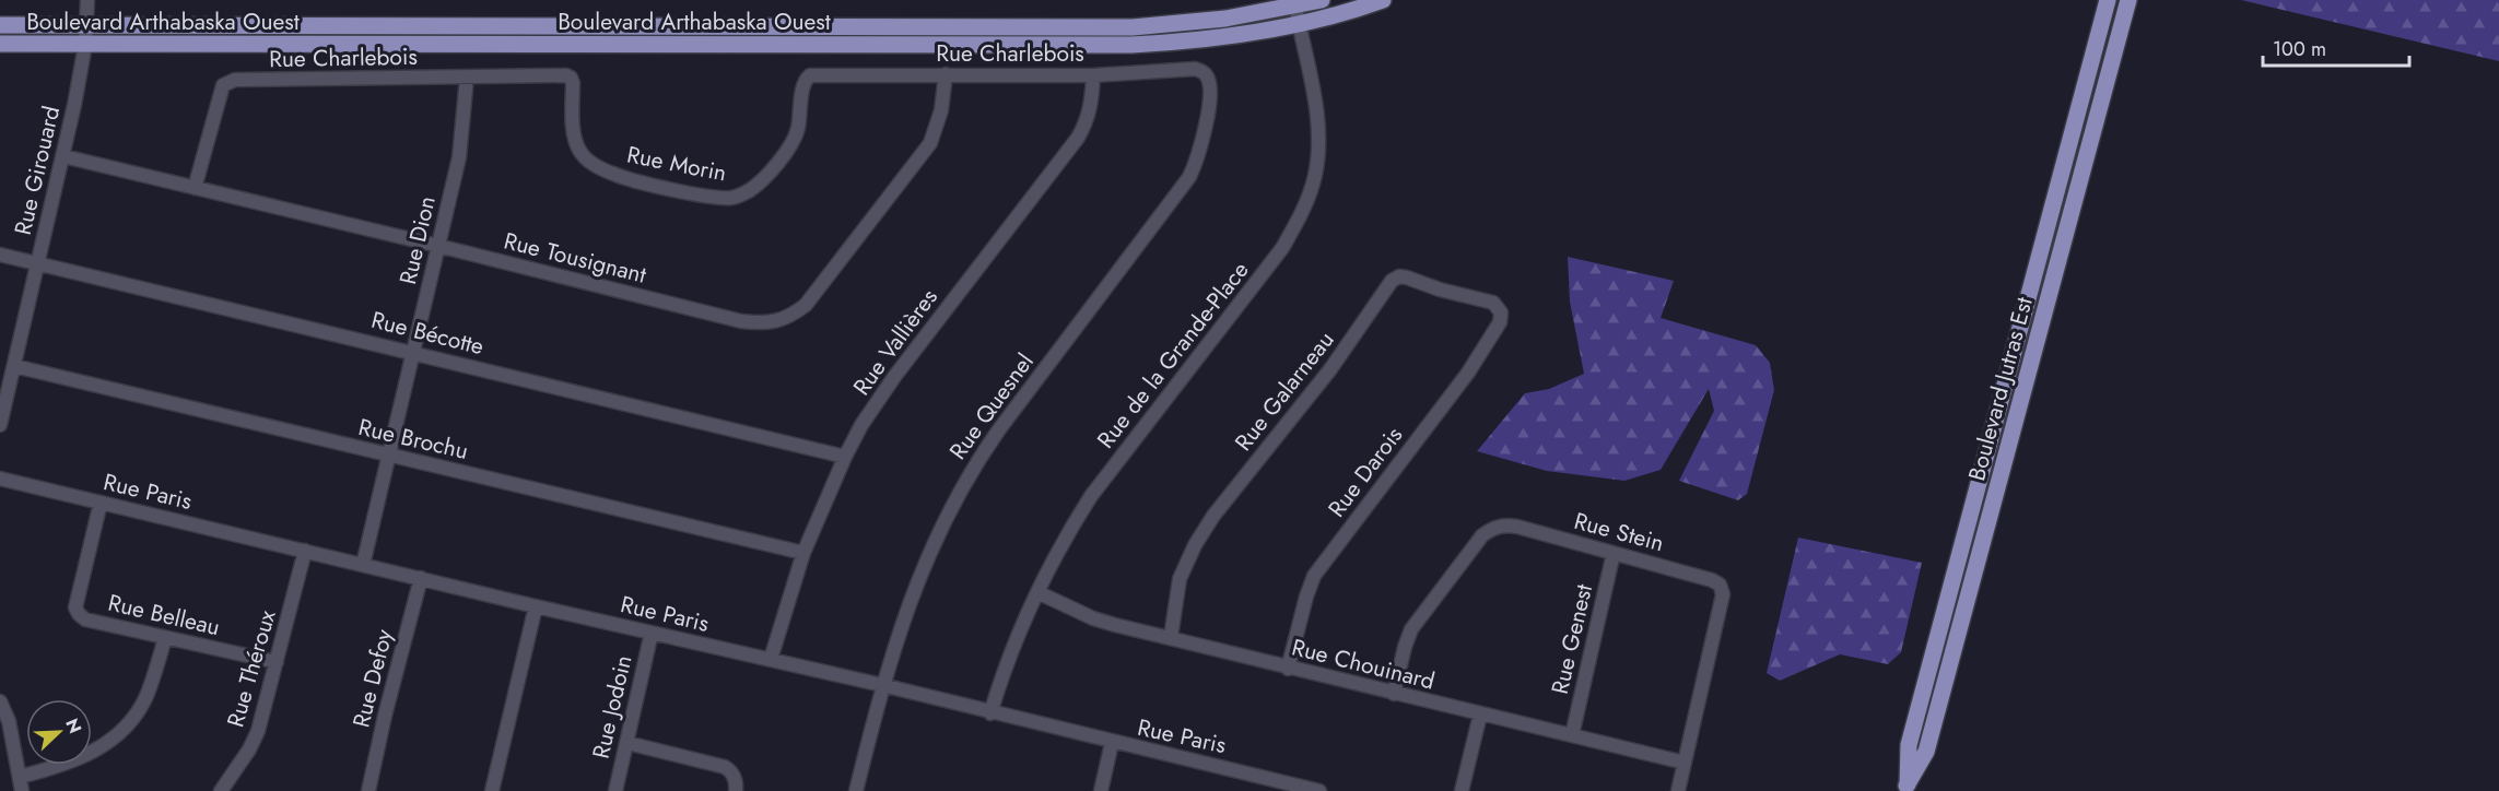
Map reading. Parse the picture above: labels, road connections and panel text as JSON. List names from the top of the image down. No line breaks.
{"streets":{"main road":["Boulevard Arthabaska Ouest","Boulevard Jutras Est"],"street":["Rue Charlebois","Rue Morin","Rue Girouard","Rue Dion","Rue Tousignant","Rue Bécotte","Rue Vallières","Rue de la Grande-Place","Rue Galarneau","Rue Quesnel","Rue Brochu","Rue Darois","Rue Paris","Rue Stein","Rue Belleau","Rue Genest","Rue Chouinard","Rue Théroux","Rue Defoy","Rue Jodoin"]},"crossings":[["Boulevard Arthabaska Ouest","Rue Girouard"],["Boulevard Arthabaska Ouest","Rue de la Grande-Place"],["Rue Charlebois","Rue Morin"],["Rue Charlebois","Rue Dion"],["Rue Charlebois","Rue Tousignant"],["Rue Charlebois","Rue Vallières"],["Rue Charlebois","Rue Quesnel"],["Rue Girouard","Rue Tousignant"],["Rue Girouard","Rue Bécotte"],["Rue Girouard","Rue Brochu"],["Rue Dion","Rue Tousignant"],["Rue Dion","Rue Bécotte"],["Rue Dion","Rue Brochu"],["Rue Dion","Rue Paris"],["Rue Bécotte","Rue Vallières"],["Rue Vallières","Rue Brochu"],["Rue Vallières","Rue Paris"],["Rue de la Grande-Place","Rue Paris"],["Rue de la Grande-Place","Rue Chouinard"],["Rue Galarneau","Rue Darois"],["Rue Galarneau","Rue Chouinard"],["Rue Quesnel","Rue Paris"],["Rue Darois","Rue Chouinard"],["Rue Paris","Rue Belleau"],["Rue Paris","Rue Théroux"],["Rue Paris","Rue Defoy"],["Rue Paris","Rue Jodoin"],["Rue Stein","Rue Genest"],["Rue Stein","Rue Chouinard"],["Rue Belleau","Rue Théroux"],["Rue Genest","Rue Chouinard"]],"scale_bar":"100 m","north":"top right"}
